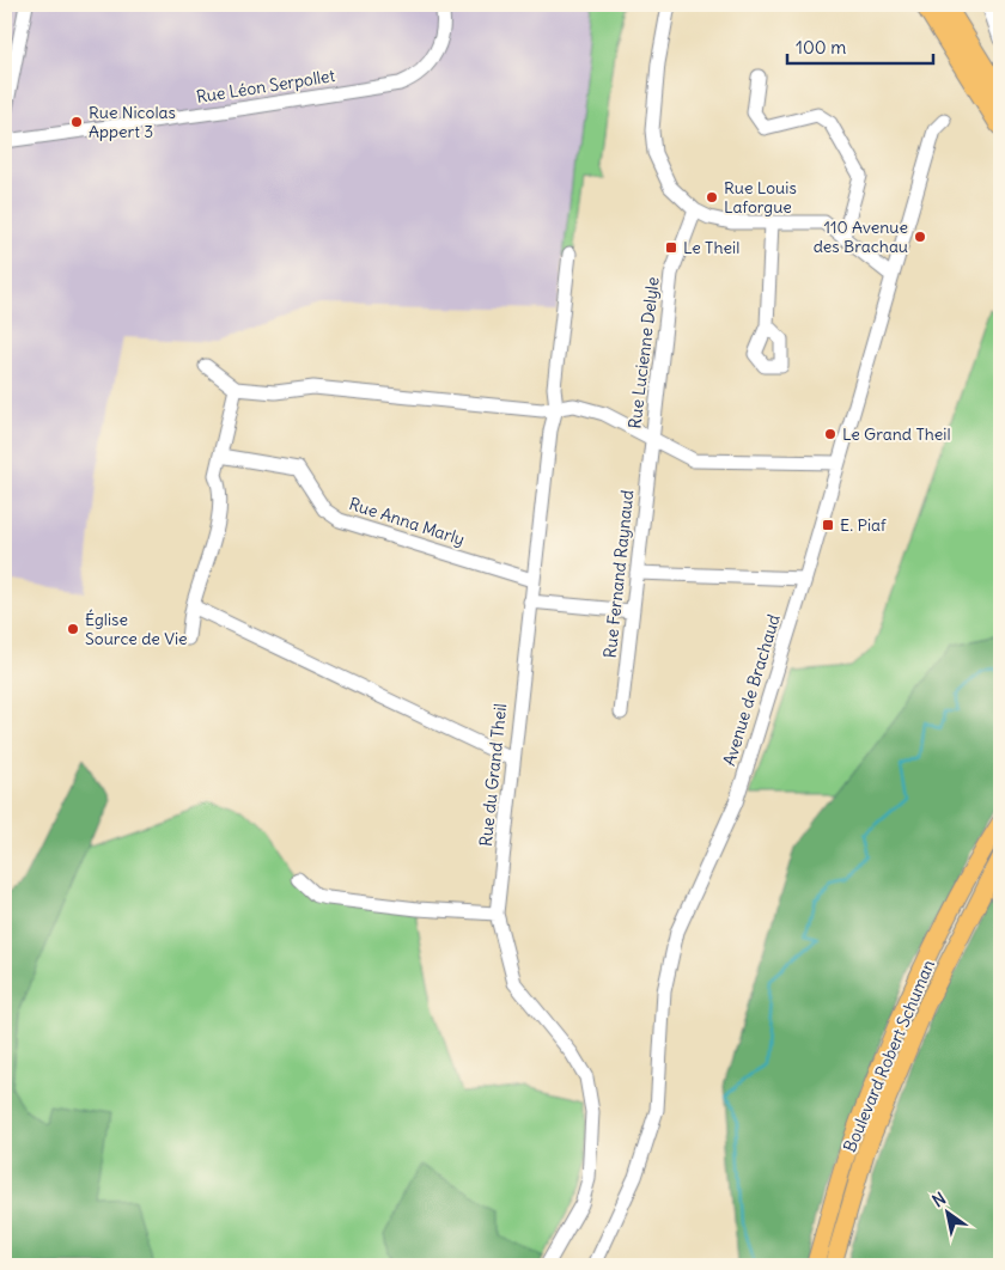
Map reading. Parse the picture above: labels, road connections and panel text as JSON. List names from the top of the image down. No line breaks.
{"streets":{"main road":["Boulevard Robert Schuman"],"street":["Rue Léon Serpollet","Rue Lucienne Delyle","Rue Anna Marly","Rue Fernand Raynaud","Avenue de Brachaud","Rue du Grand Theil"]},"crossings":[["Rue Lucienne Delyle","Rue Fernand Raynaud"],["Rue Anna Marly","Rue du Grand Theil"]],"places":{"other":["Rue Nicolas Appert 3","Rue Louis Laforgue","110 Avenue des Brachau","Le Grand Theil","Église Source de Vie"],"transit":["Le Theil","E. Piaf"]},"scale_bar":"100 m","north":"top left"}
